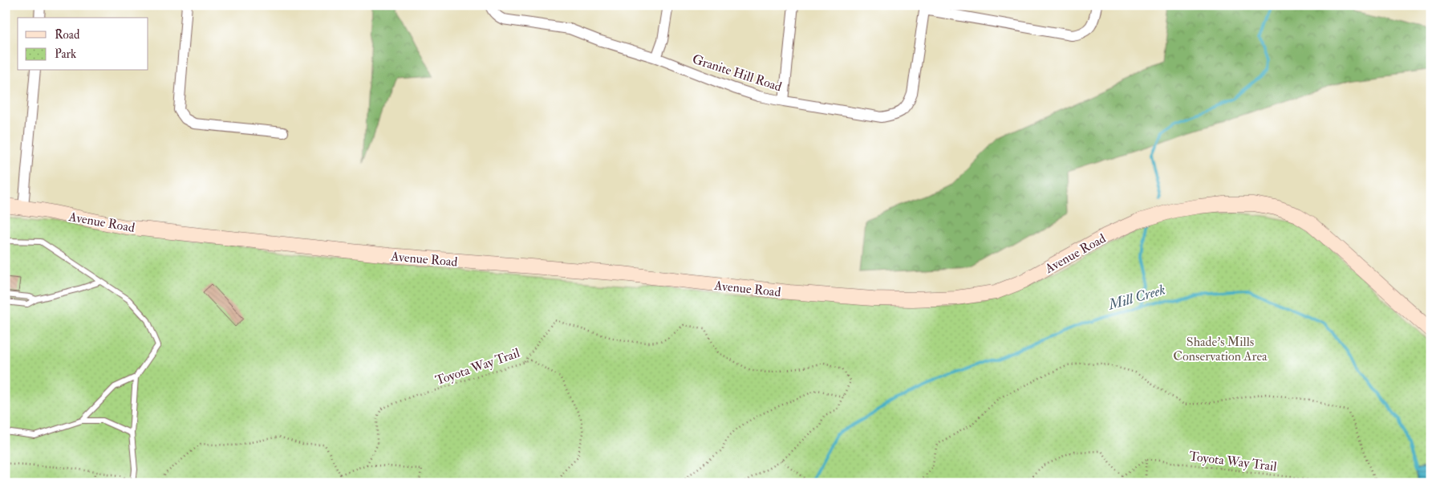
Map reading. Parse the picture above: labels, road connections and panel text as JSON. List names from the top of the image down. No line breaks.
{"streets":{"street":["Granite Hill Road","Avenue Road"],"path":["Toyota Way Trail"]},"water":["Mill Creek"],"parks":["Shade’s Mills Conservation Area"],"legend":["Road","Park"]}
